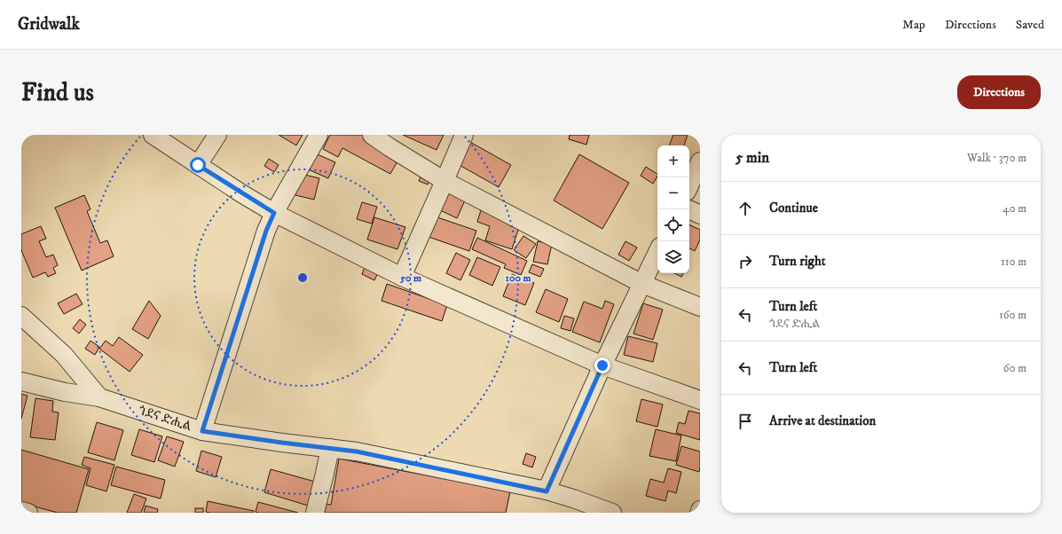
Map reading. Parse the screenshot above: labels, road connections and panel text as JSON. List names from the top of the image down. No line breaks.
{"streets":{"street":["ጎደና ድሒል"]},"page":{"header":"Gridwalk","nav":["Map","Directions","Saved"],"buttons":"Directions","title":"Find us","heading":["5 min","Walk · 370 m"],"map_buttons":["+","−"],"list":[["Continue","40 m"],["Turn right","110 m"],["Turn left","ጎደና ድሒል","160 m"],["Turn left","60 m"],"Arrive at destination"]},"rings":["50 m","100 m"]}
